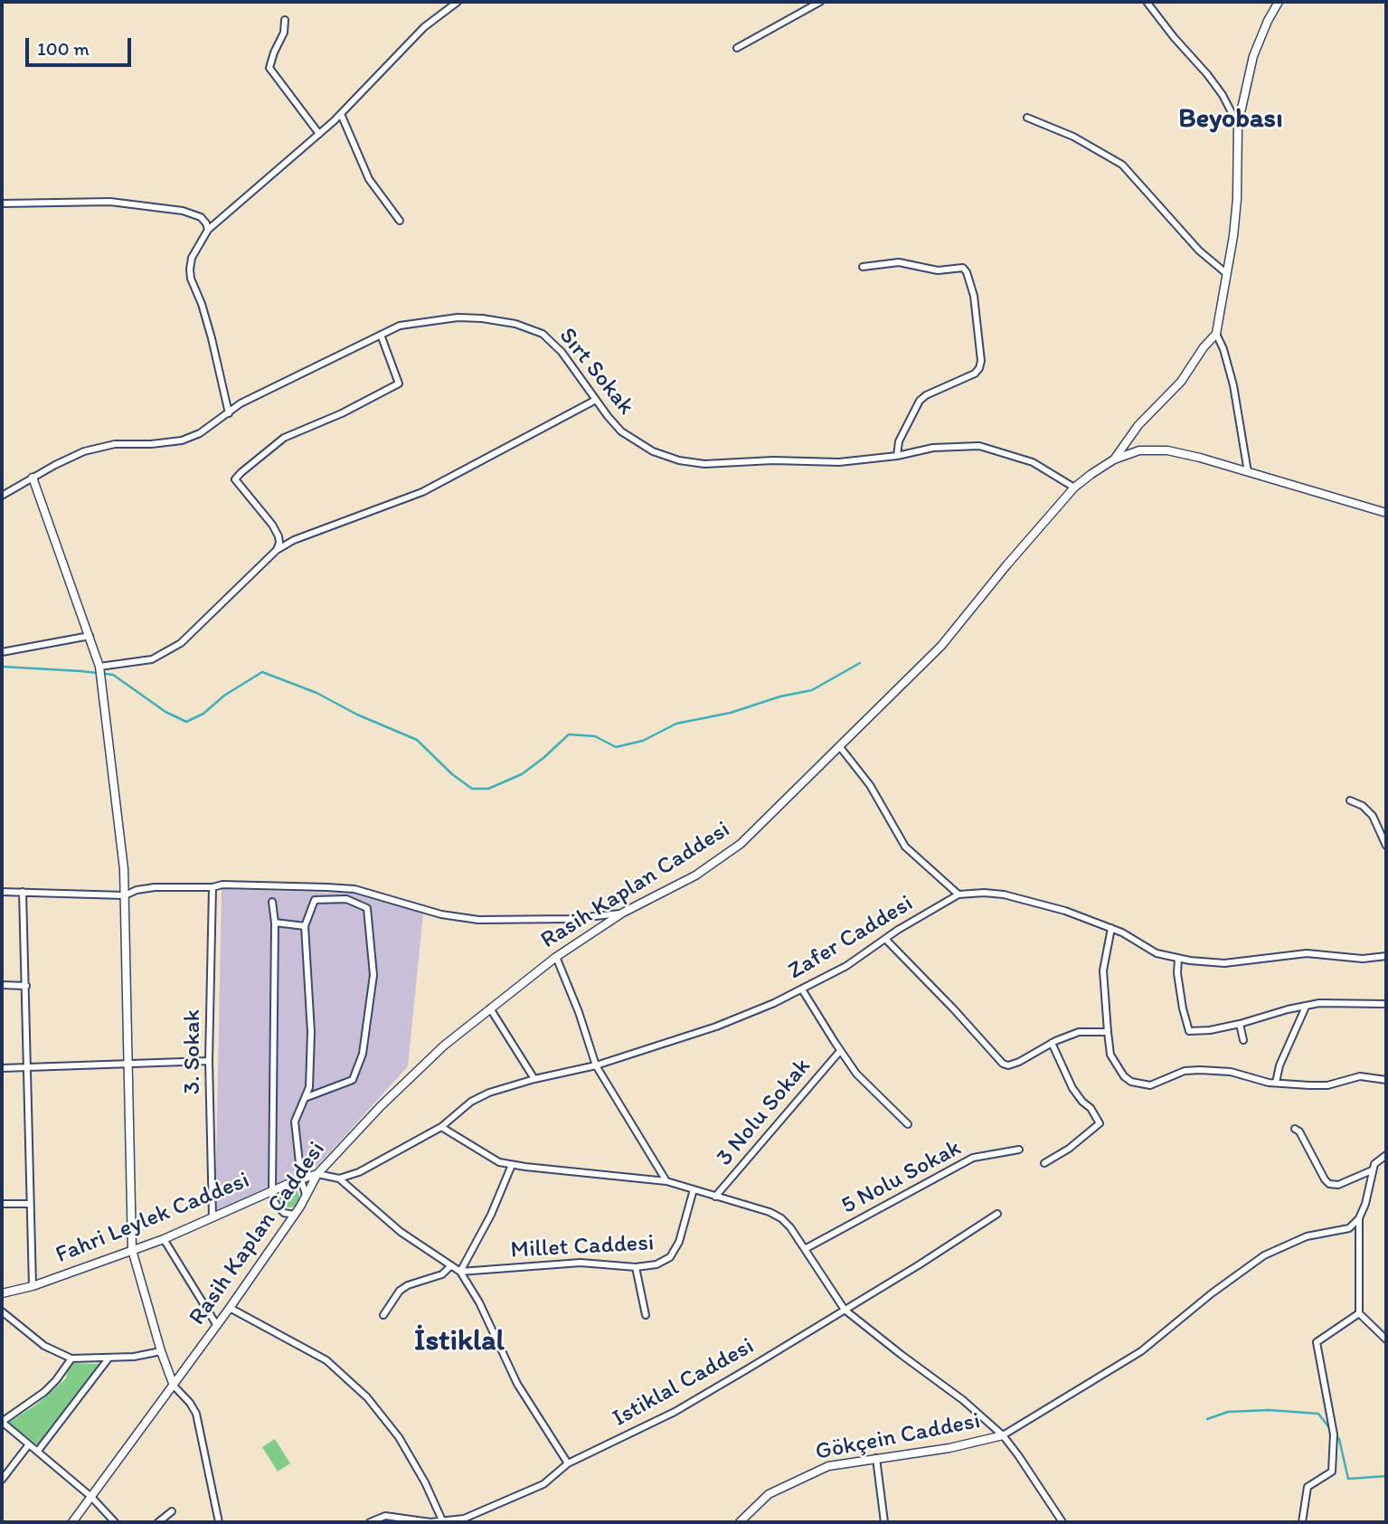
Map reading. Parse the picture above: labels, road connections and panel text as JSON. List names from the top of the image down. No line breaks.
{"streets":{"street":["Sırt Sokak","Rasih Kaplan Caddesi","Zafer Caddesi","3. Sokak","3 Nolu Sokak","5 Nolu Sokak","Fahri Leylek Caddesi","Millet Caddesi","Istiklal Caddesi","Gökçein Caddesi"]},"crossings":[["Sırt Sokak","Rasih Kaplan Caddesi"],["Rasih Kaplan Caddesi","Fahri Leylek Caddesi"],["3. Sokak","Fahri Leylek Caddesi"]],"districts":["Beyobası","İstiklal"],"scale_bar":"100 m"}
